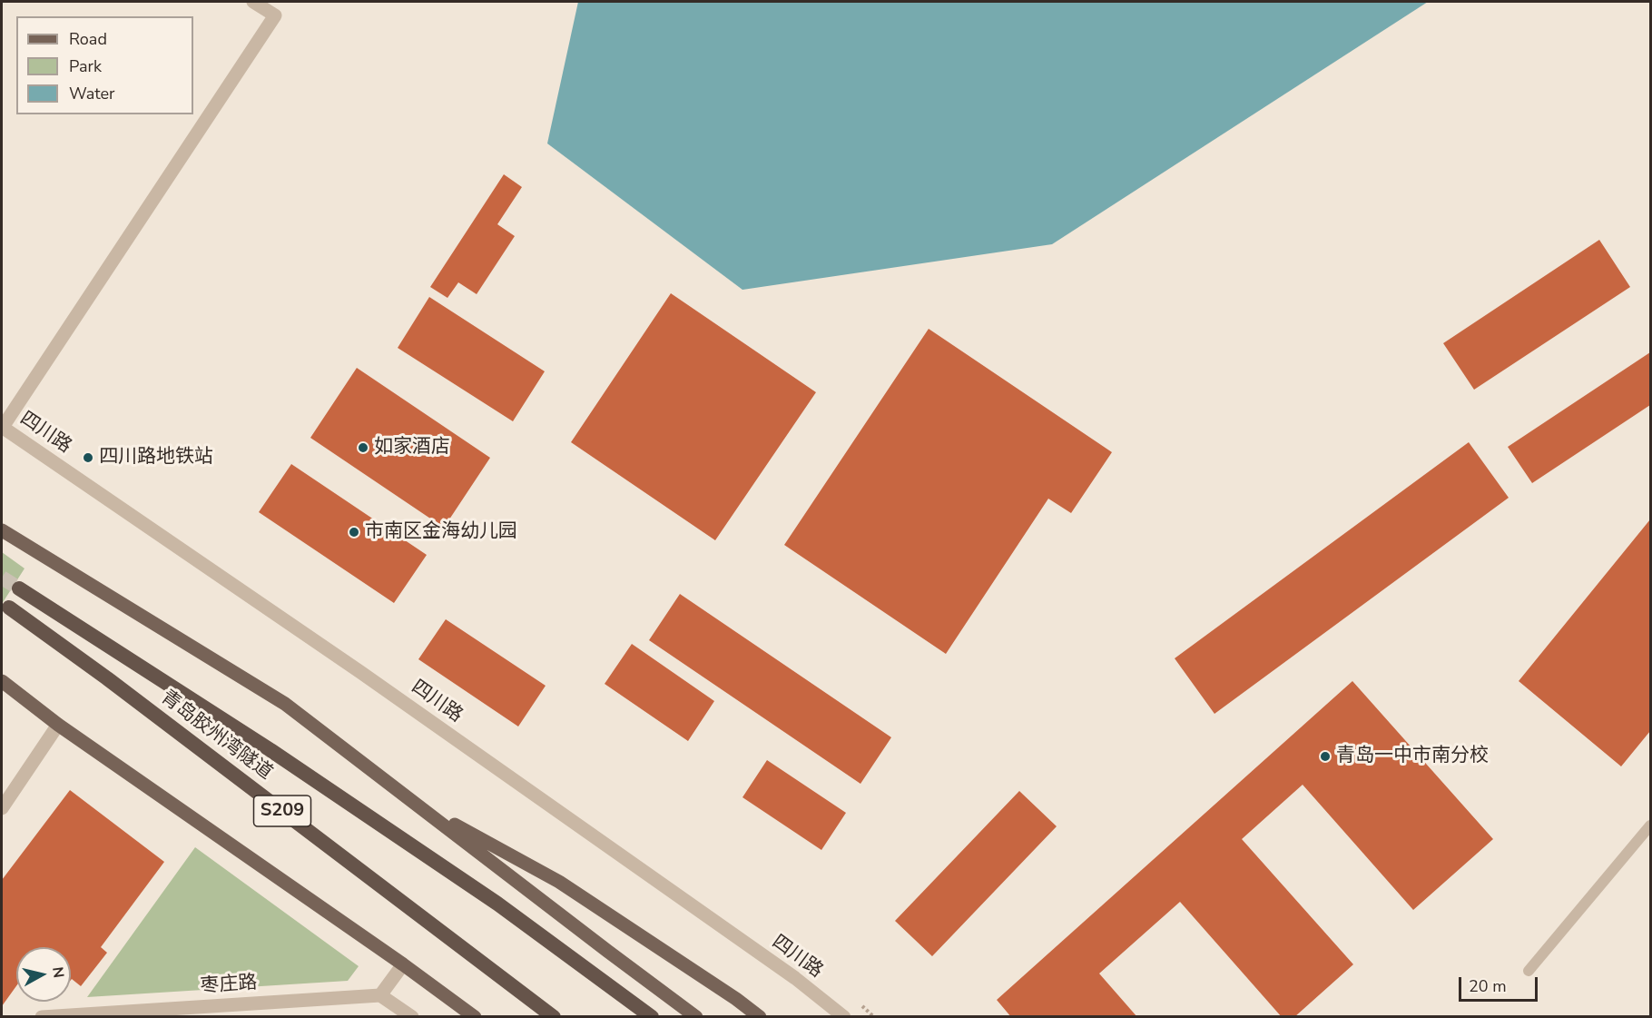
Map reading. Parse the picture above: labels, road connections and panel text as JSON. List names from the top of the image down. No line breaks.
{"streets":{"highway":["青岛胶州湾隧道","S209"],"street":["四川路","枣庄路"]},"places":["如家酒店","四川路地铁站","市南区金海幼儿园","青岛一中市南分校"],"legend":["Road","Park","Water"],"scale_bar":"20 m","north":"right"}
